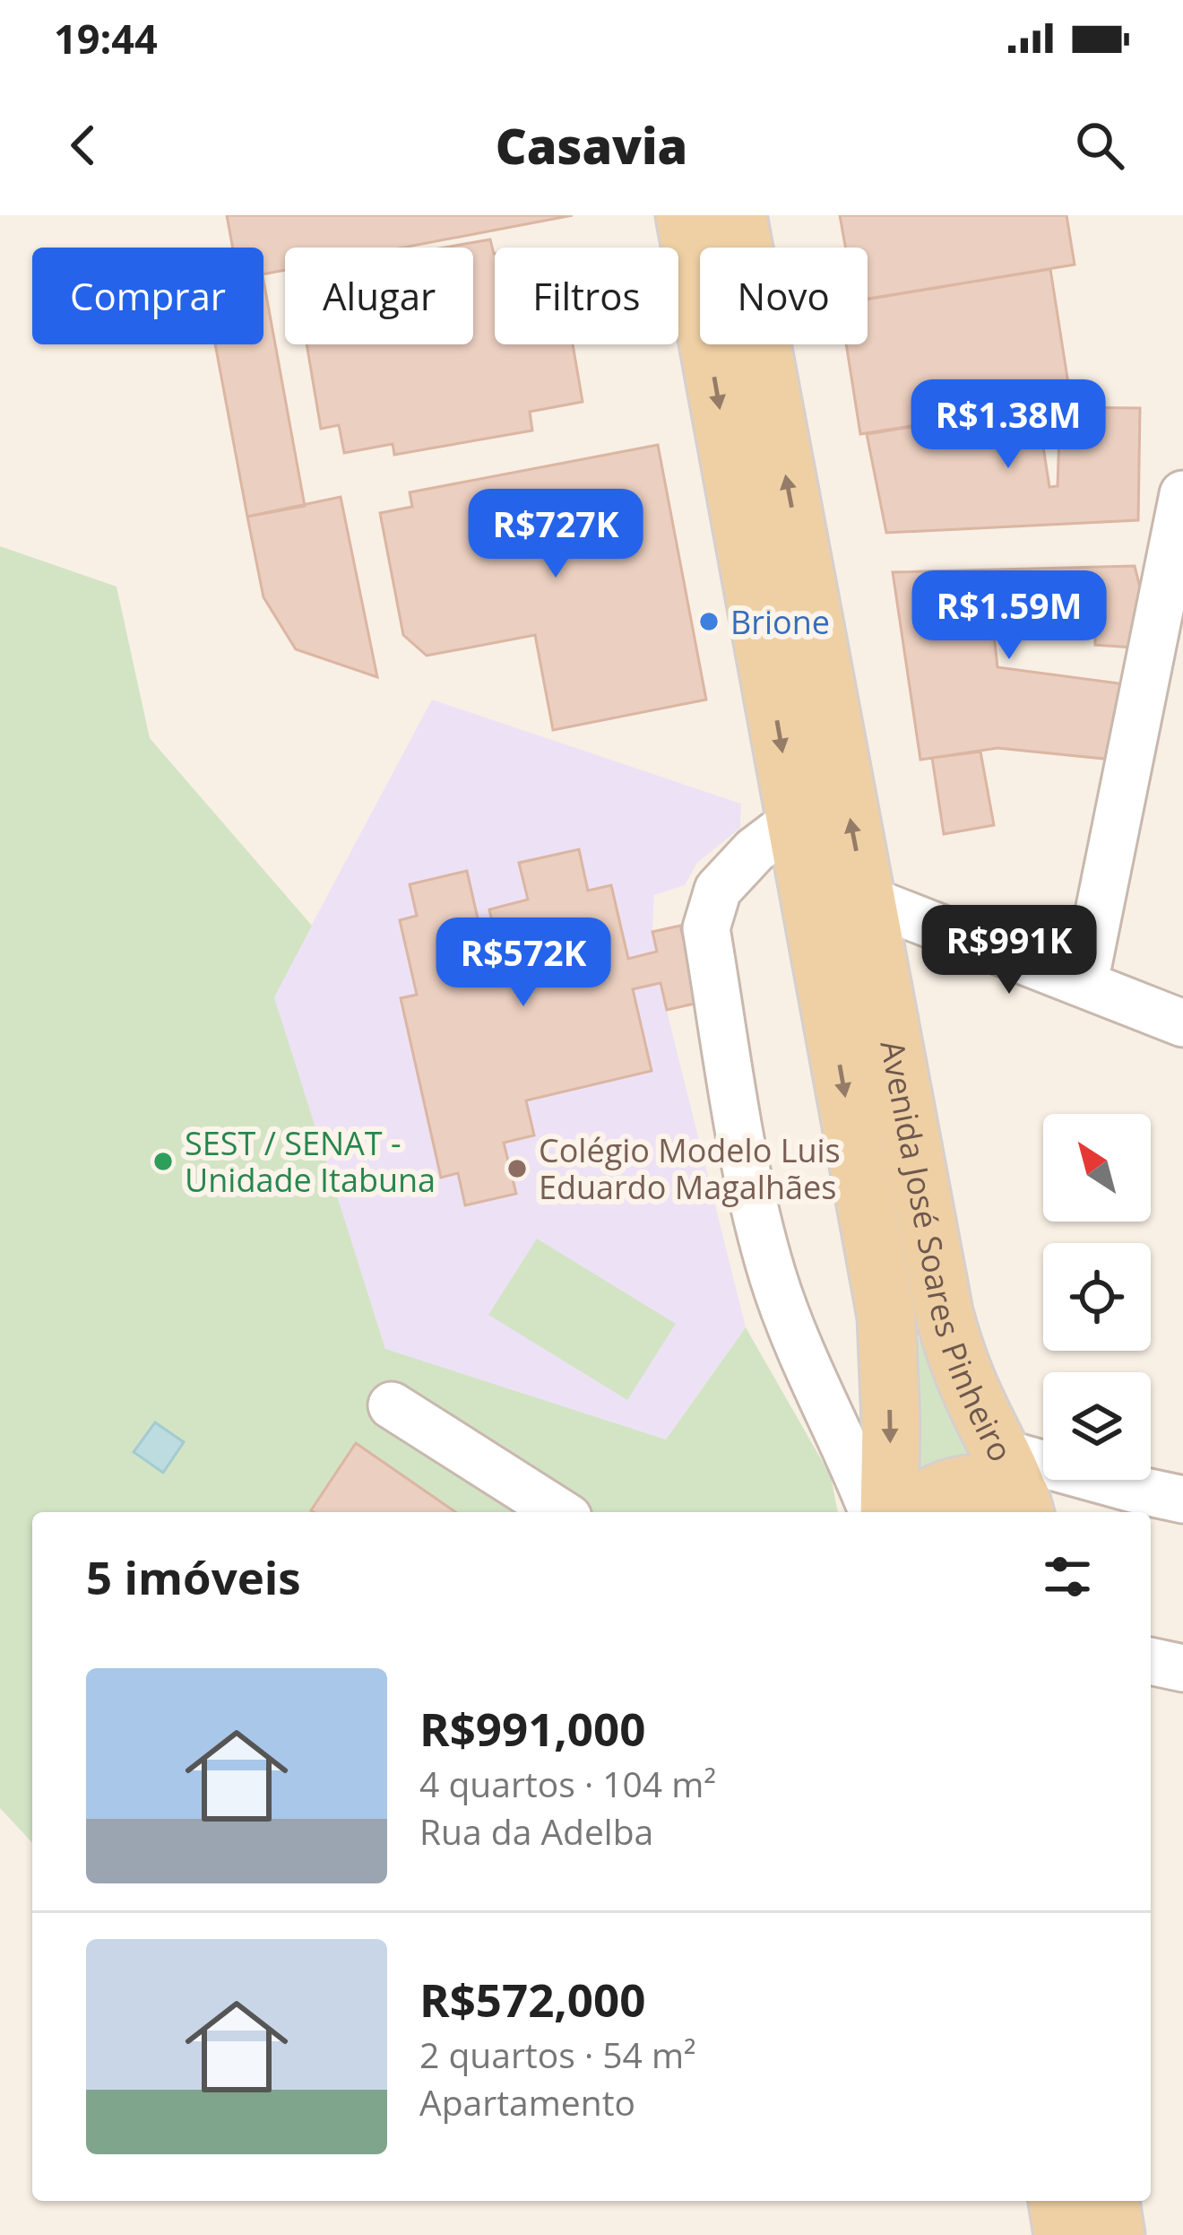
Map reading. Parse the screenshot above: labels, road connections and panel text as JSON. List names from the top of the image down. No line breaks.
{"streets":{"main road":["Avenida José Soares Pinheiro"]},"places":["Brione","SEST / SENAT - Unidade Itabuna","Colégio Modelo Luis Eduardo Magalhães"],"north":"top left","page":{"status":"19:44","header":"Casavia","chip":["Comprar","Alugar","Filtros","Novo"],"price":["R$1.38M","R$727K","R$1.59M","R$991K","R$572K"],"heading":"5 imóveis","list":[{"name":"R$991,000","note":"4 quartos · 104 m² · Rua da Adelba"},{"name":"R$572,000","note":"2 quartos · 54 m² · Apartamento"}]}}
